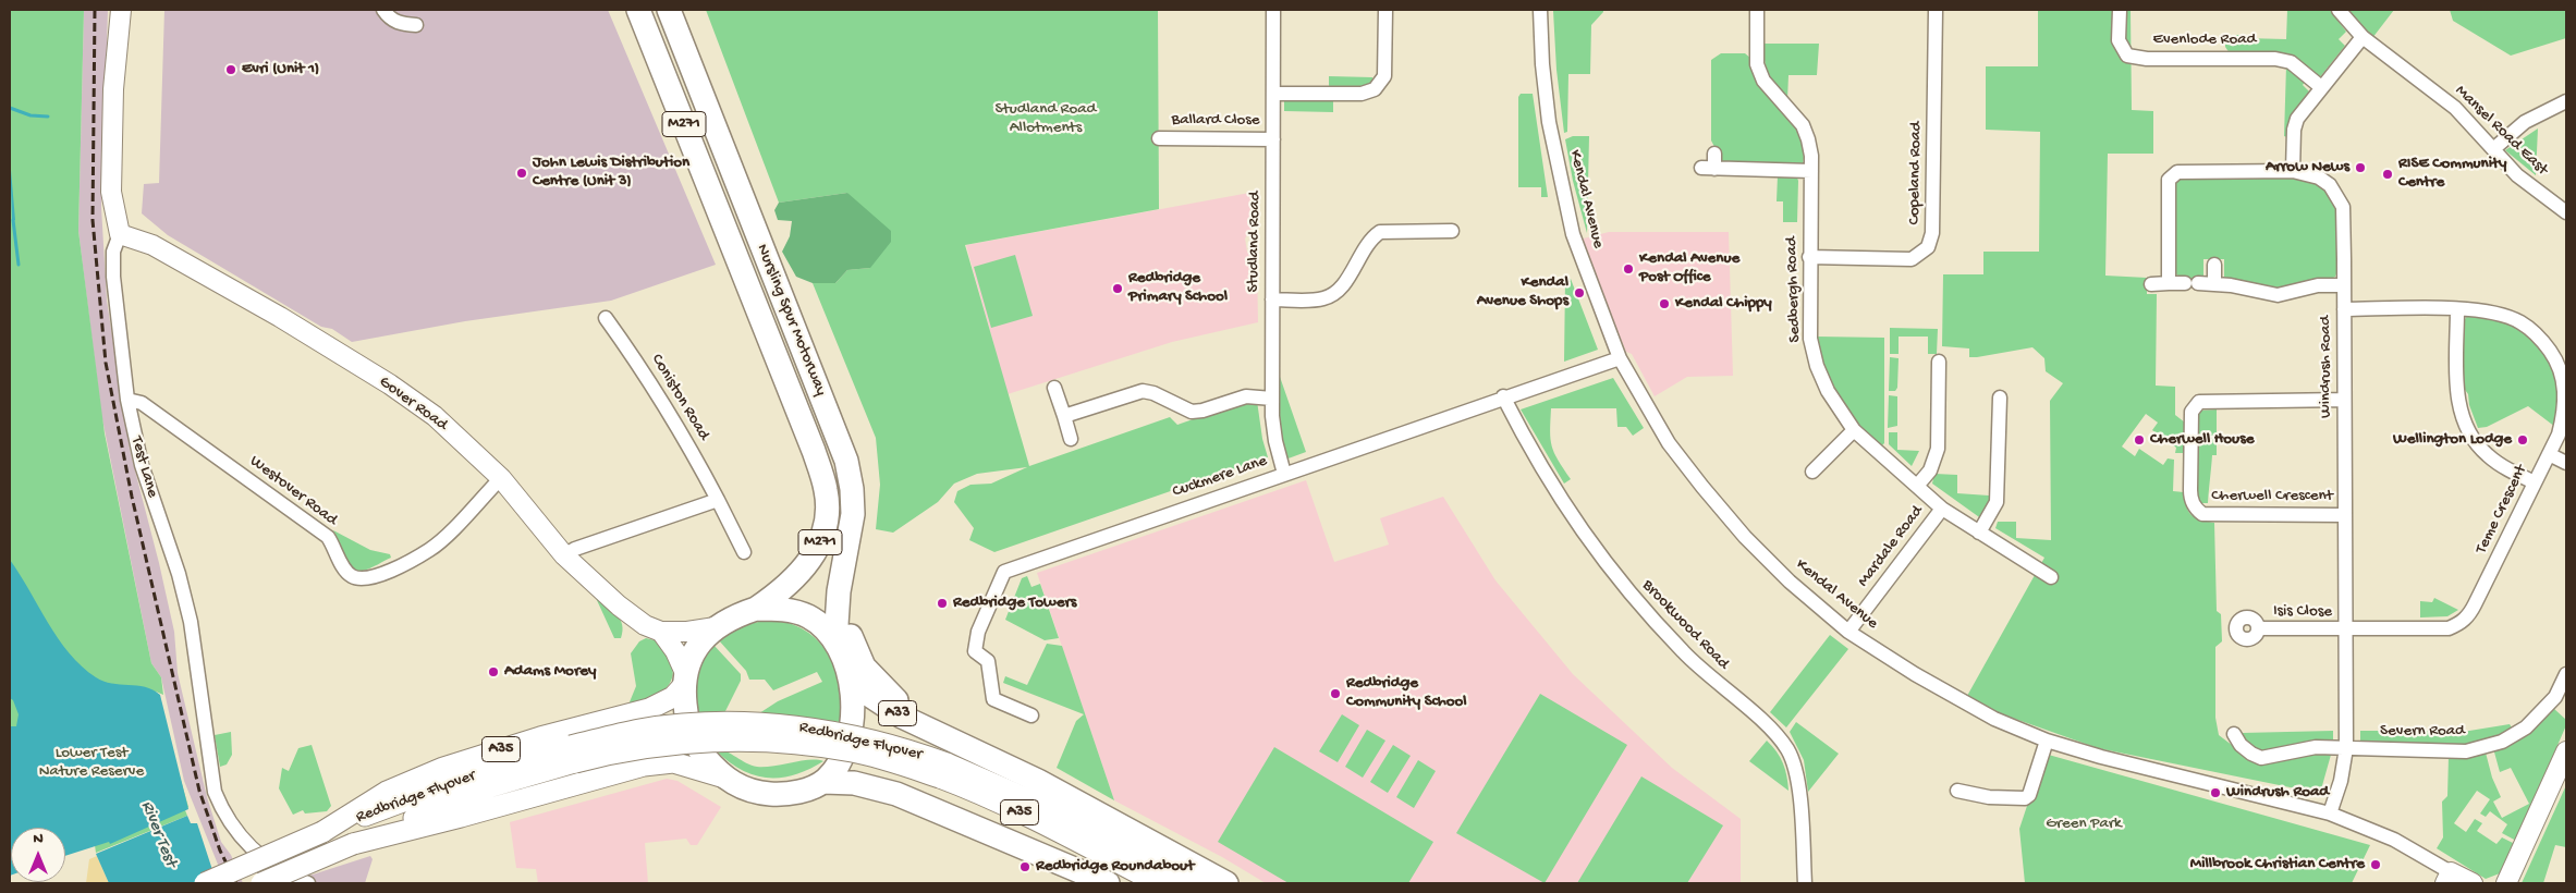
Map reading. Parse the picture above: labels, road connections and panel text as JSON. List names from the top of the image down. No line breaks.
{"streets":{"highway":["M271","Nursling Spur Motorway","A33"],"main road":["Redbridge Flyover","A35"],"street":["Evenlode Road","Ballard Close","Mansel Road East","Copeland Road","Kendal Avenue","Studland Road","Sedbergh Road","Windrush Road","Coniston Road","Gover Road","Test Lane","Cuckmere Lane","Westover Road","Cherwell Crescent","Teme Crescent","Mardale Road","Isis Close","Brookwood Road","Severn Road"]},"crossings":[["Ballard Close","Studland Road"],["M271","Nursling Spur Motorway"],["M271","A33"],["Copeland Road","Sedbergh Road"],["Kendal Avenue","Windrush Road"],["Kendal Avenue","Cuckmere Lane"],["Kendal Avenue","Mardale Road"],["Studland Road","Cuckmere Lane"],["Sedbergh Road","Mardale Road"],["Nursling Spur Motorway","Gover Road"],["Nursling Spur Motorway","A33"],["Nursling Spur Motorway","A35"],["Windrush Road","Cherwell Crescent"],["Windrush Road","Teme Crescent"],["Windrush Road","Isis Close"],["Windrush Road","Severn Road"],["Gover Road","Test Lane"],["Gover Road","Westover Road"],["Gover Road","A33"],["Gover Road","A35"],["Test Lane","Westover Road"],["Cuckmere Lane","Brookwood Road"],["Teme Crescent","Isis Close"],["A33","A35"],["Redbridge Flyover","A35"]],"water":["River Test"],"parks":["Studland Road Allotments","Lower Test Nature Reserve","Green Park"],"places":["Evri (Unit 1)","Arrow News","John Lewis Distribution Centre (Unit 3)","RISE Community Centre","Kendal Avenue Post Office","Redbridge Primary School","Kendal Avenue Shops","Kendal Chippy","Cherwell House","Wellington Lodge","Redbridge Towers","Adams Morey","Redbridge Community School","Windrush Road","Millbrook Christian Centre","Redbridge Roundabout"],"north":"top"}
